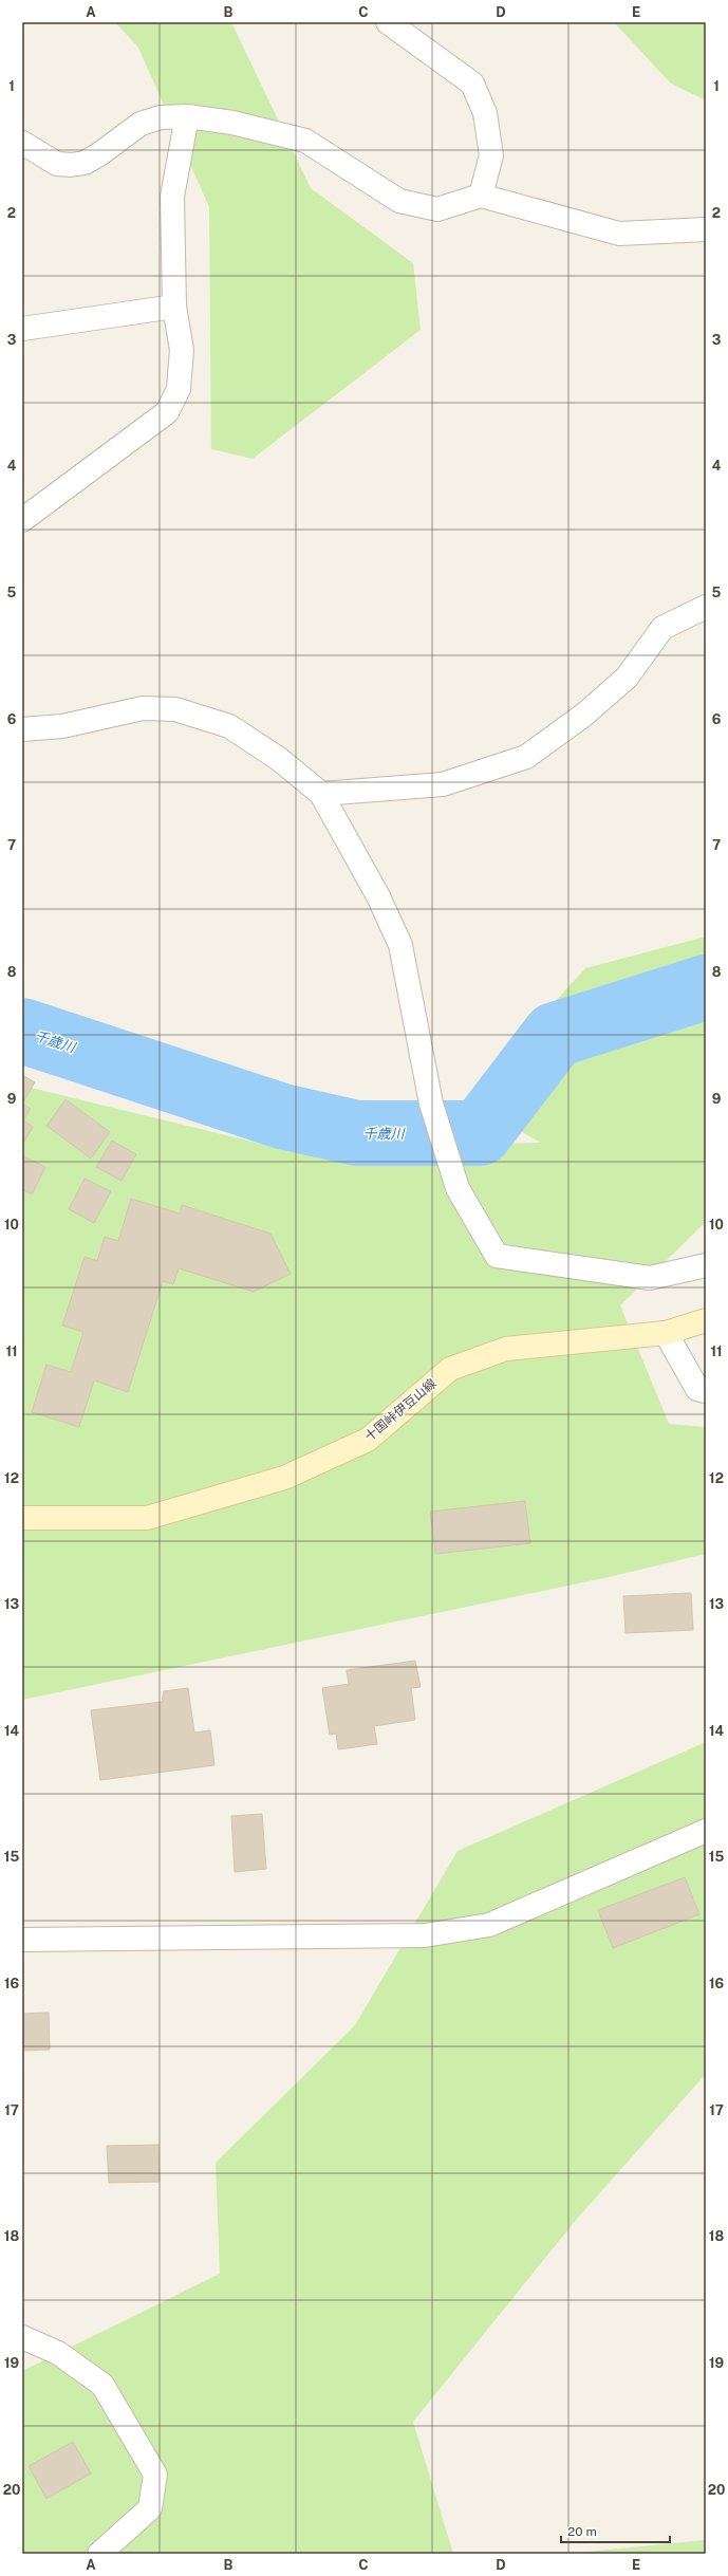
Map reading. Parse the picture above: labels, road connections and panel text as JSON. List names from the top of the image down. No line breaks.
{"streets":{"main road":["十国峠伊豆山線"]},"water":["千歳川"],"scale_bar":"20 m","grid":{"columns":["A","B","C","D","E"],"rows":["1","2","3","4","5","6","7","8","9","10","11","12","13","14","15","16","17","18","19","20"]}}
